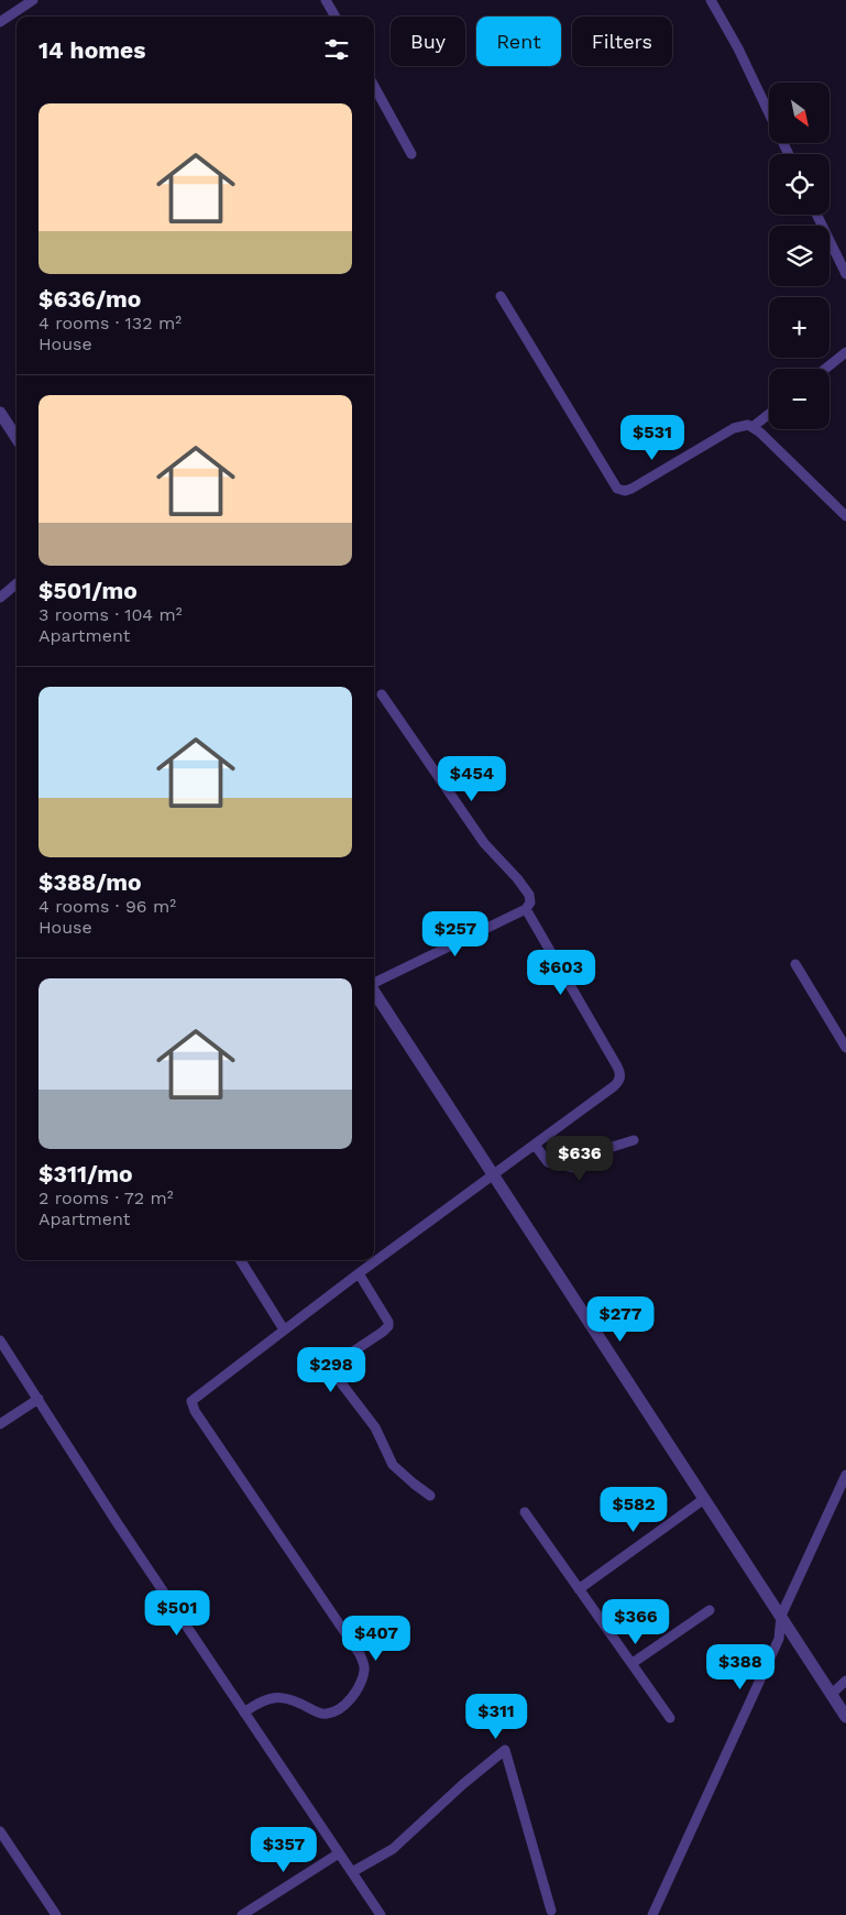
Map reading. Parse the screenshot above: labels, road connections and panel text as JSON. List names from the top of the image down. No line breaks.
{"north":"bottom right","page":{"chip":["Buy","Rent","Filters"],"heading":"14 homes","map_buttons":["+","−"],"list":[{"name":"$636/mo","note":"4 rooms · 132 m² · House"},{"name":"$501/mo","note":"3 rooms · 104 m² · Apartment"},{"name":"$388/mo","note":"4 rooms · 96 m² · House"},{"name":"$311/mo","note":"2 rooms · 72 m² · Apartment"}],"price":["$531","$454","$257","$603","$636","$277","$298","$582","$501","$366","$407","$388","$311","$357"]}}
